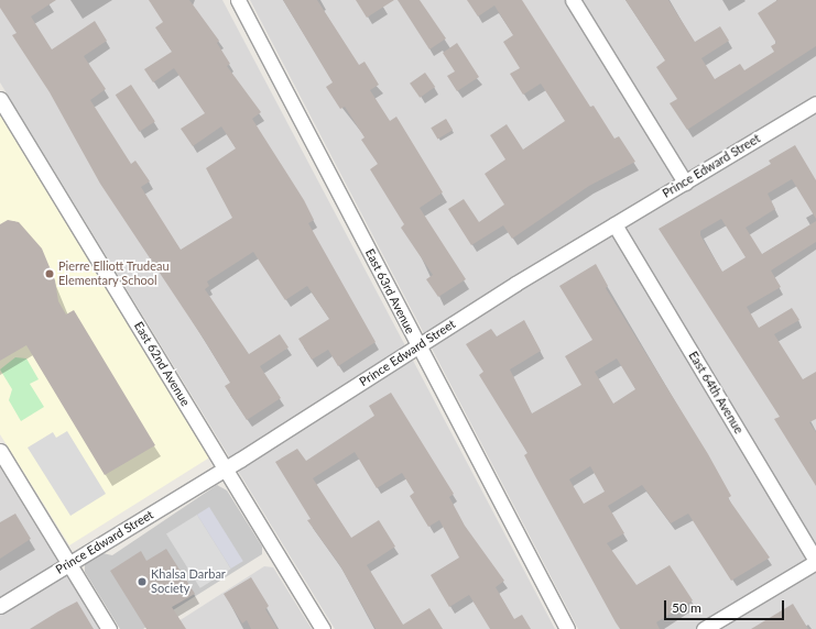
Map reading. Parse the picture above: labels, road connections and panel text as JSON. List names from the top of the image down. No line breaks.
{"streets":{"street":["Prince Edward Street","East 63rd Avenue","East 62nd Avenue","East 64th Avenue"]},"crossings":[["Prince Edward Street","East 63rd Avenue"],["Prince Edward Street","East 62nd Avenue"],["Prince Edward Street","East 64th Avenue"]],"places":["Pierre Elliott Trudeau Elementary School","Khalsa Darbar Society"],"scale_bar":"50 m"}
